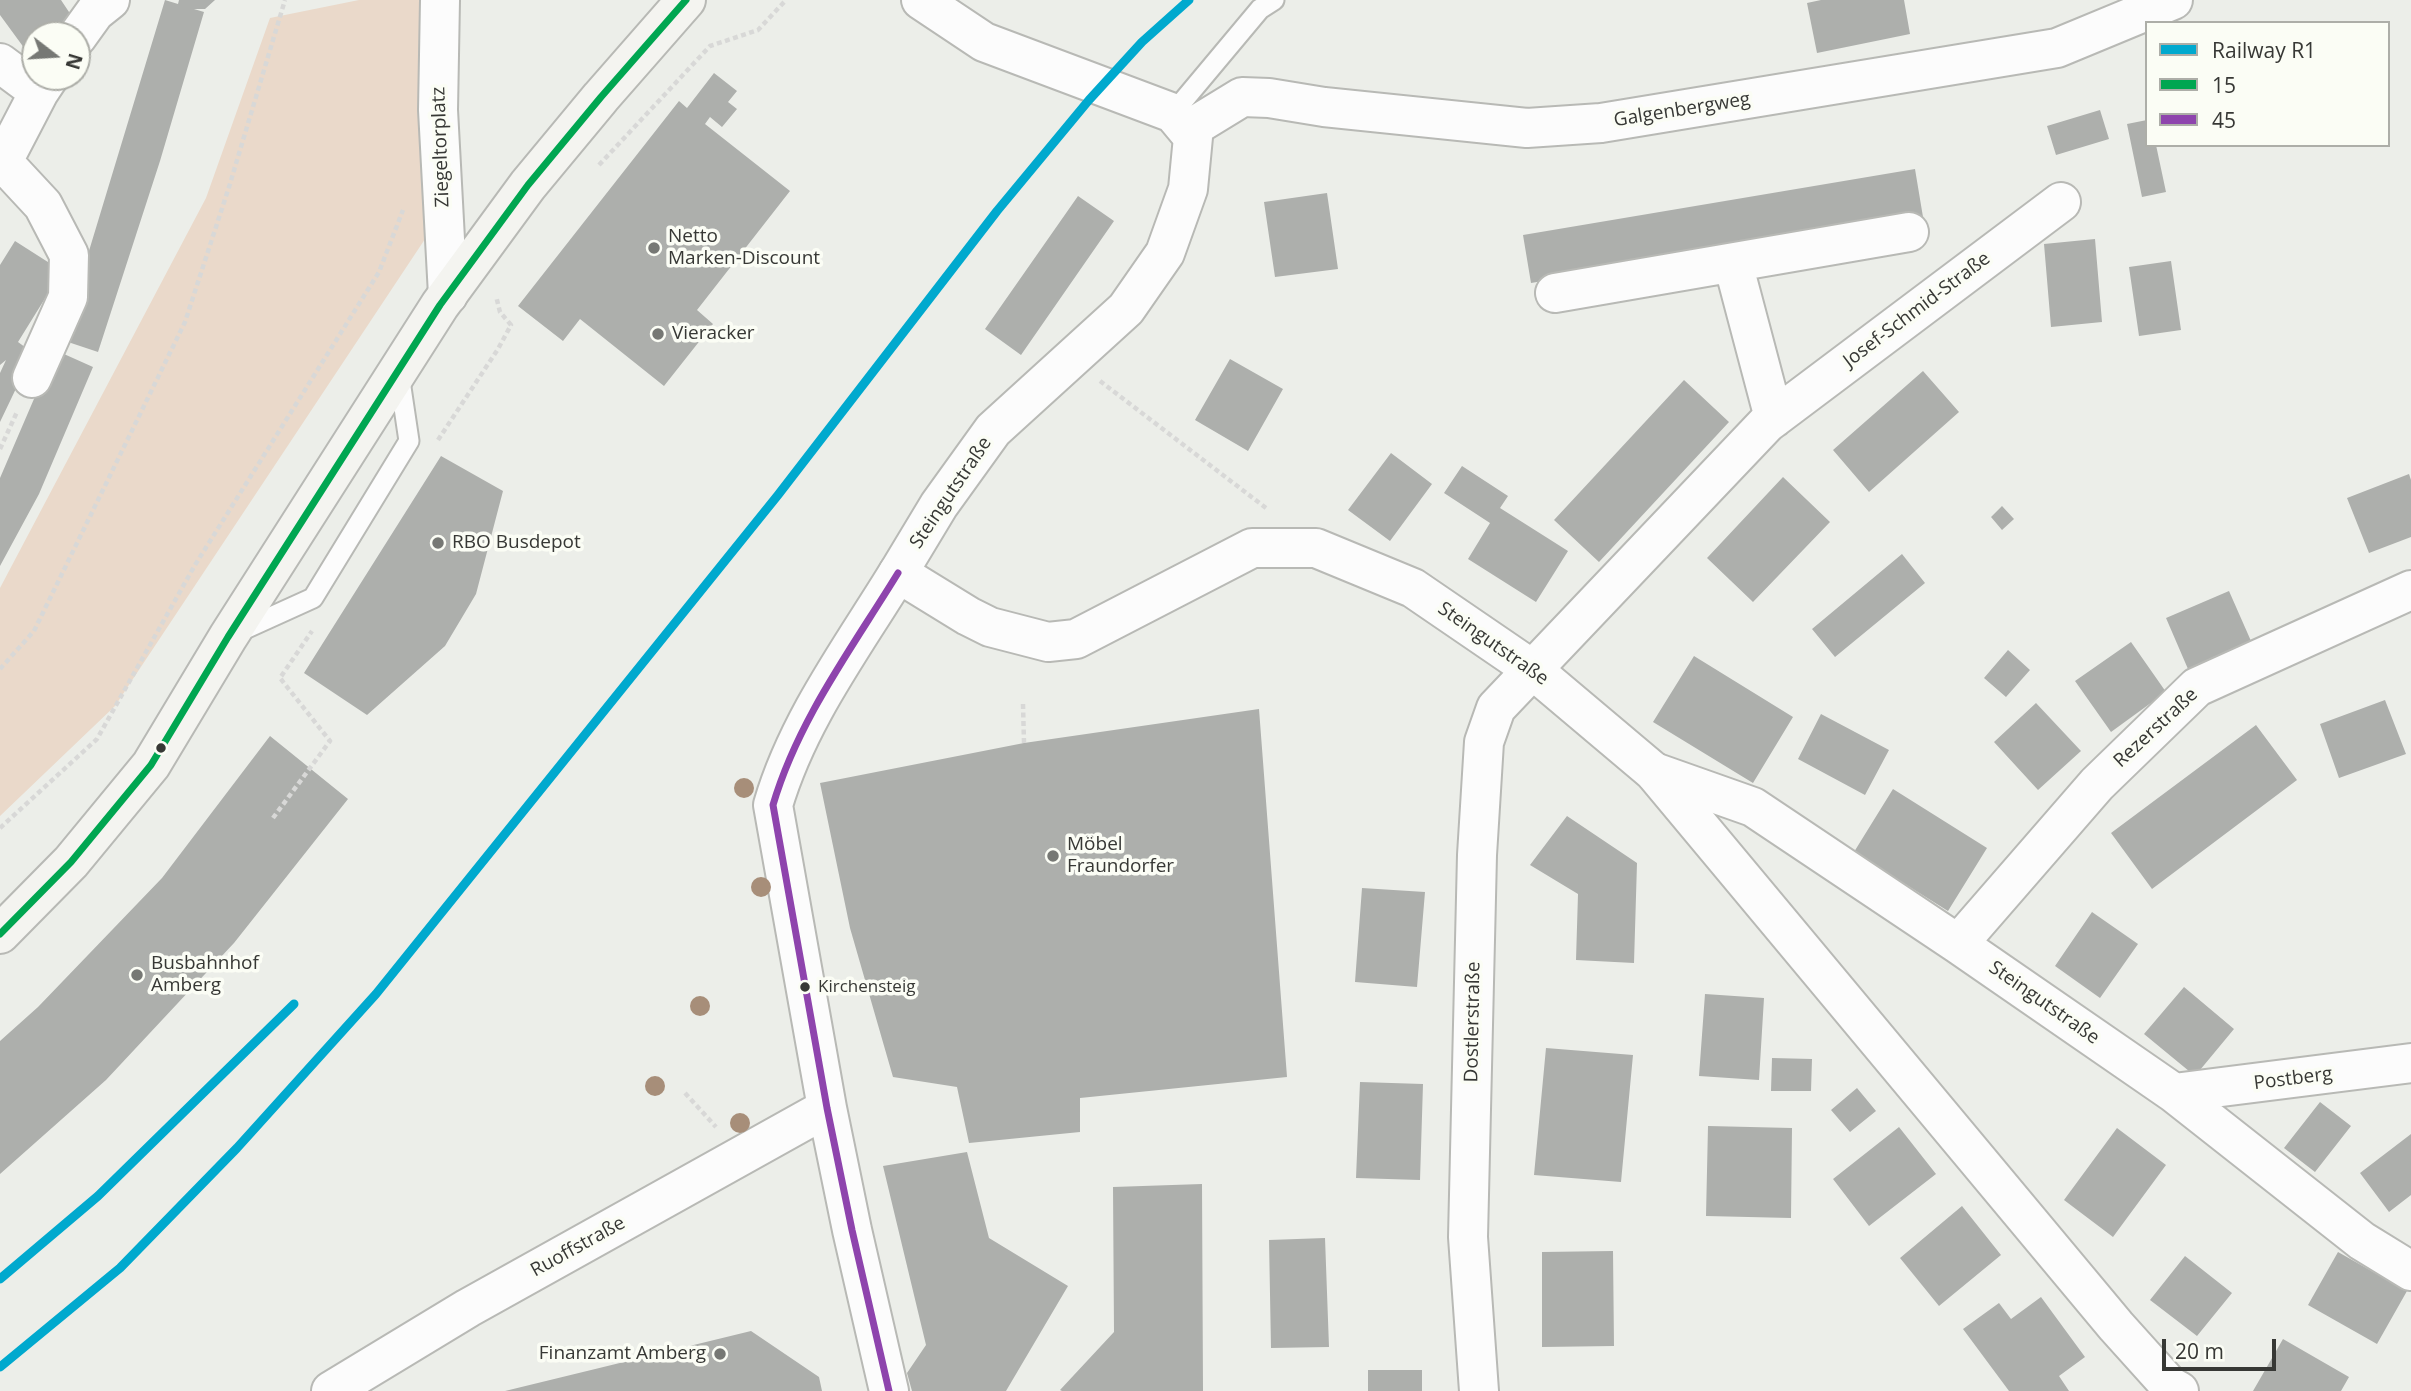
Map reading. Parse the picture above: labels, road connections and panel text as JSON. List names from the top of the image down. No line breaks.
{"streets":{"street":["Galgenbergweg","Ziegeltorplatz","Josef-Schmid-Straße","Steingutstraße","Rezerstraße","Dostlerstraße","Postberg","Ruoffstraße"]},"crossings":[["Galgenbergweg","Steingutstraße"],["Josef-Schmid-Straße","Steingutstraße"],["Josef-Schmid-Straße","Dostlerstraße"],["Steingutstraße","Rezerstraße"],["Steingutstraße","Dostlerstraße"],["Steingutstraße","Postberg"]],"places":["Netto Marken-Discount","Vieracker","RBO Busdepot","Möbel Fraundorfer","Busbahnhof Amberg","Kirchensteig","Finanzamt Amberg"],"lines":["rail line R1","transit line 15","transit line 45"],"legend":["Railway R1","15","45"],"scale_bar":"20 m","north":"right"}
